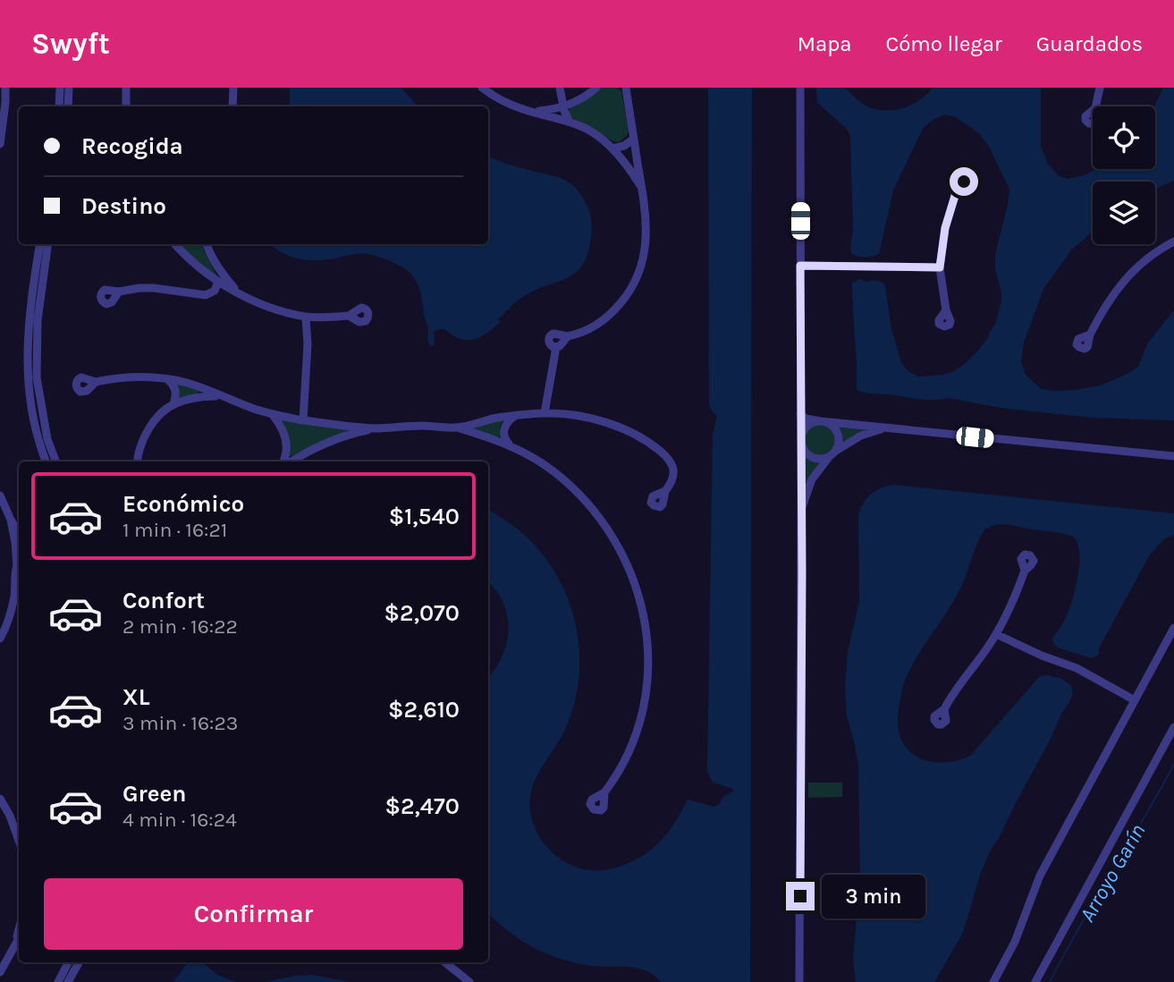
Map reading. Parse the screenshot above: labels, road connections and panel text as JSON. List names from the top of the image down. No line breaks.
{"water":["Arroyo Garín"],"page":{"header":"Swyft","nav":["Mapa","Cómo llegar","Guardados"],"banner":["Recogida","Destino"],"list":[{"name":"Económico","note":"1 min · 16:21","value":"$1,540"},{"name":"Confort","note":"2 min · 16:22","value":"$2,070"},{"name":"XL","note":"3 min · 16:23","value":"$2,610"},{"name":"Green","note":"4 min · 16:24","value":"$2,470"}],"buttons":"Confirmar","bubble":"3 min"}}
